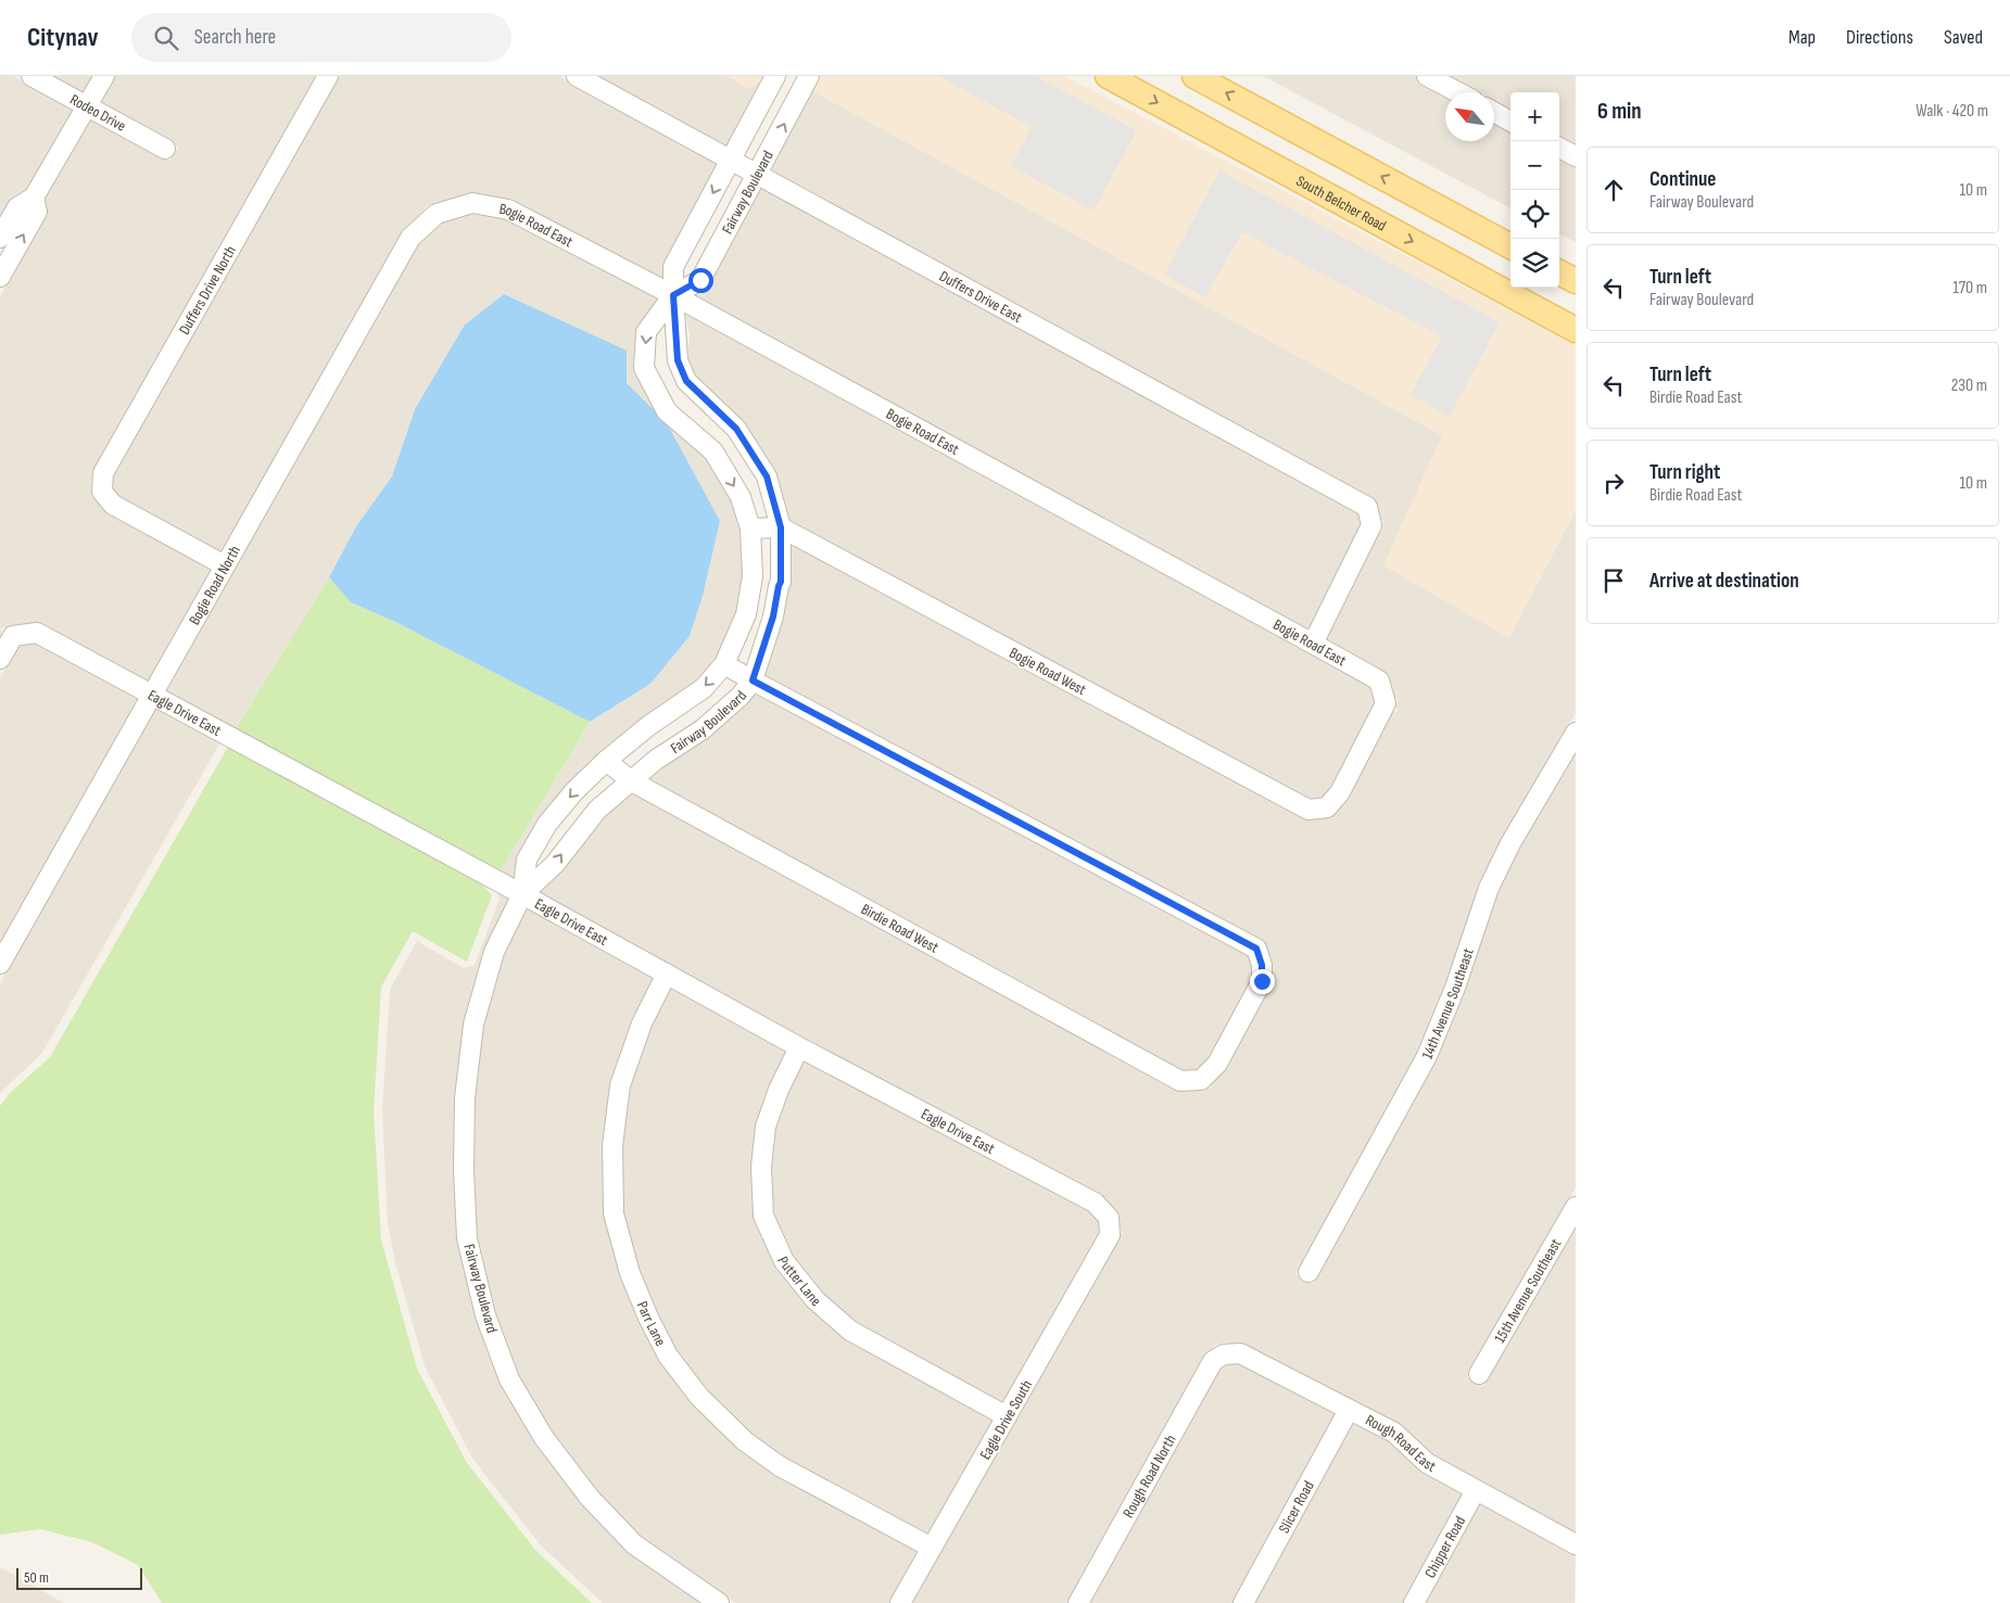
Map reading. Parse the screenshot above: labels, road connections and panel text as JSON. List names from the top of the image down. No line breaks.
{"streets":{"main road":["South Belcher Road"],"street":["Rodeo Drive","Fairway Boulevard","Bogie Road East","Duffers Drive North","Duffers Drive East","Bogie Road North","Bogie Road West","Eagle Drive East","Birdie Road West","14th Avenue Southeast","Putter Lane","15th Avenue Southeast","Parr Lane","Eagle Drive South","Rough Road East","Rough Road North","Slicer Road","Chipper Road"]},"crossings":[["Fairway Boulevard","Bogie Road East"],["Fairway Boulevard","Duffers Drive East"],["Fairway Boulevard","Bogie Road West"],["Fairway Boulevard","Eagle Drive East"],["Fairway Boulevard","Birdie Road West"],["Bogie Road East","Duffers Drive East"],["Bogie Road East","Bogie Road North"],["Bogie Road East","Bogie Road West"],["Duffers Drive North","Bogie Road North"],["Bogie Road North","Eagle Drive East"],["Eagle Drive East","Putter Lane"],["Eagle Drive East","Parr Lane"],["Eagle Drive East","Eagle Drive South"],["Putter Lane","Eagle Drive South"],["Parr Lane","Eagle Drive South"],["Rough Road East","Rough Road North"],["Rough Road East","Slicer Road"],["Rough Road East","Chipper Road"]],"scale_bar":"50 m","north":"top left","page":{"header":"Citynav","search":"Search here","nav":["Map","Directions","Saved"],"heading":["6 min","Walk · 420 m"],"map_buttons":["+","−"],"list":[["Continue","Fairway Boulevard","10 m"],["Turn left","Fairway Boulevard","170 m"],["Turn left","Birdie Road East","230 m"],["Turn right","Birdie Road East","10 m"],"Arrive at destination"],"scale":"50 m"}}
